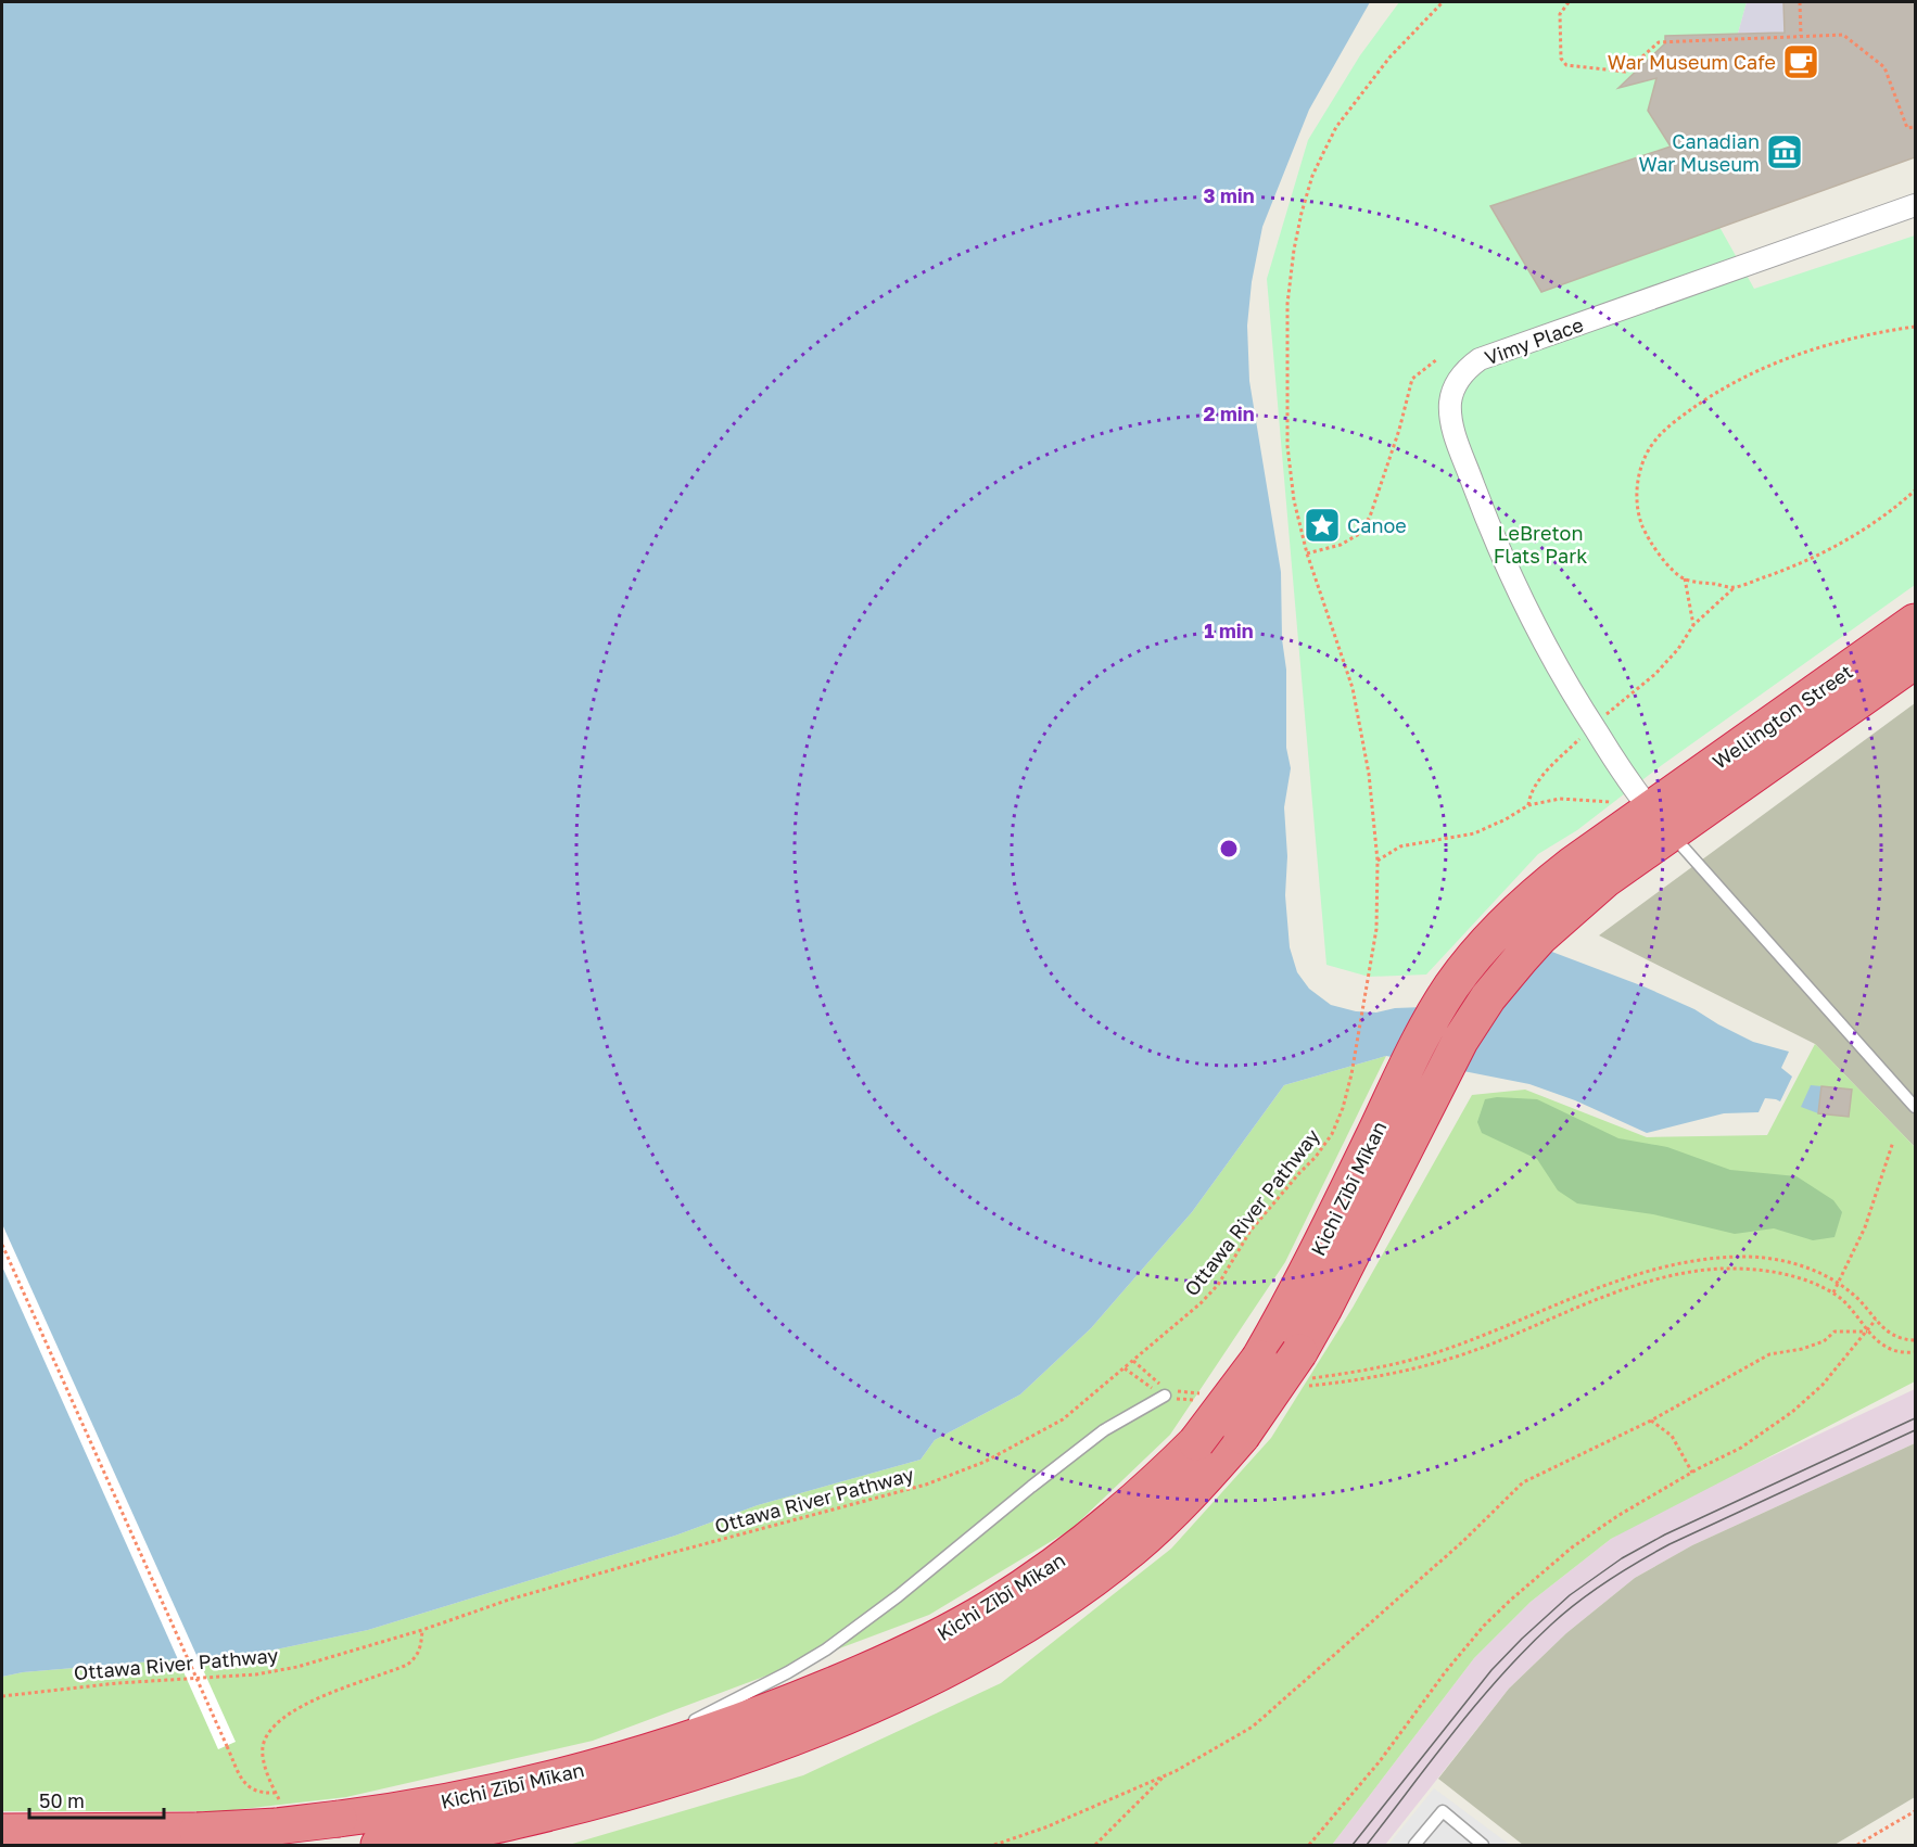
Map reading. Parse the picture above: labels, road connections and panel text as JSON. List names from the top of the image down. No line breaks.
{"streets":{"highway":["Wellington Street","Kichi Zībī Mīkan"],"street":["Vimy Place"],"path":["Ottawa River Pathway"]},"crossings":[["Vimy Place","Wellington Street"],["Vimy Place","Kichi Zībī Mīkan"],["Wellington Street","Kichi Zībī Mīkan"]],"parks":["LeBreton Flats Park"],"places":{"cafe":["War Museum Cafe"],"museum":["Canadian War Museum"],"place":["Canoe"]},"scale_bar":"50 m","rings":["3 min","2 min","1 min"]}
